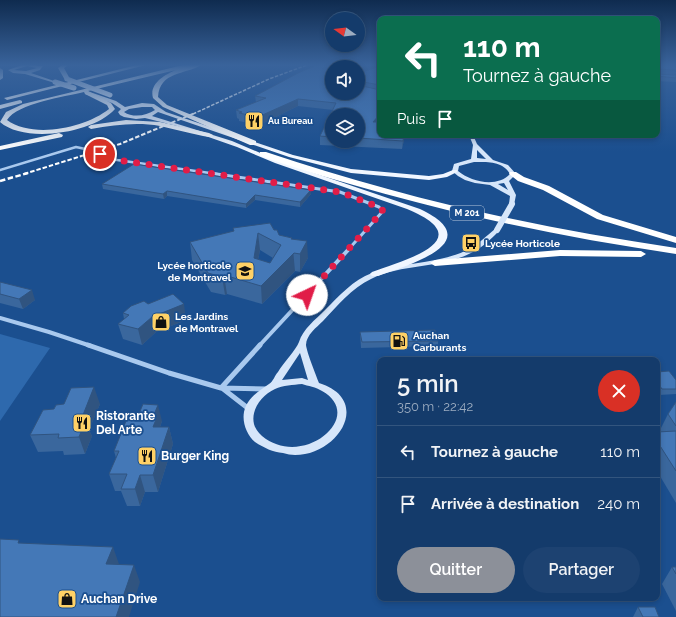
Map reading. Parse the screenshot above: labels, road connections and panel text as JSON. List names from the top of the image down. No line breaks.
{"streets":{"highway":["M 201"]},"places":{"restaurant":["Au Bureau","Ristorante Del Arte","Burger King"],"bus stop":["Lycée Horticole"],"school or university":["Lycée horticole de Montravel"],"shop":["Les Jardins de Montravel","Auchan Drive"],"fuel station":["Auchan Carburants"]},"north":"left","page":{"turn":["110 m","Tournez à gauche"],"then":"Puis","heading":["5 min","350 m · 22:42"],"list":[{"name":"Tournez à gauche","value":"110 m"},{"name":"Arrivée à destination","value":"240 m"}],"buttons":["Quitter","Partager"]}}
